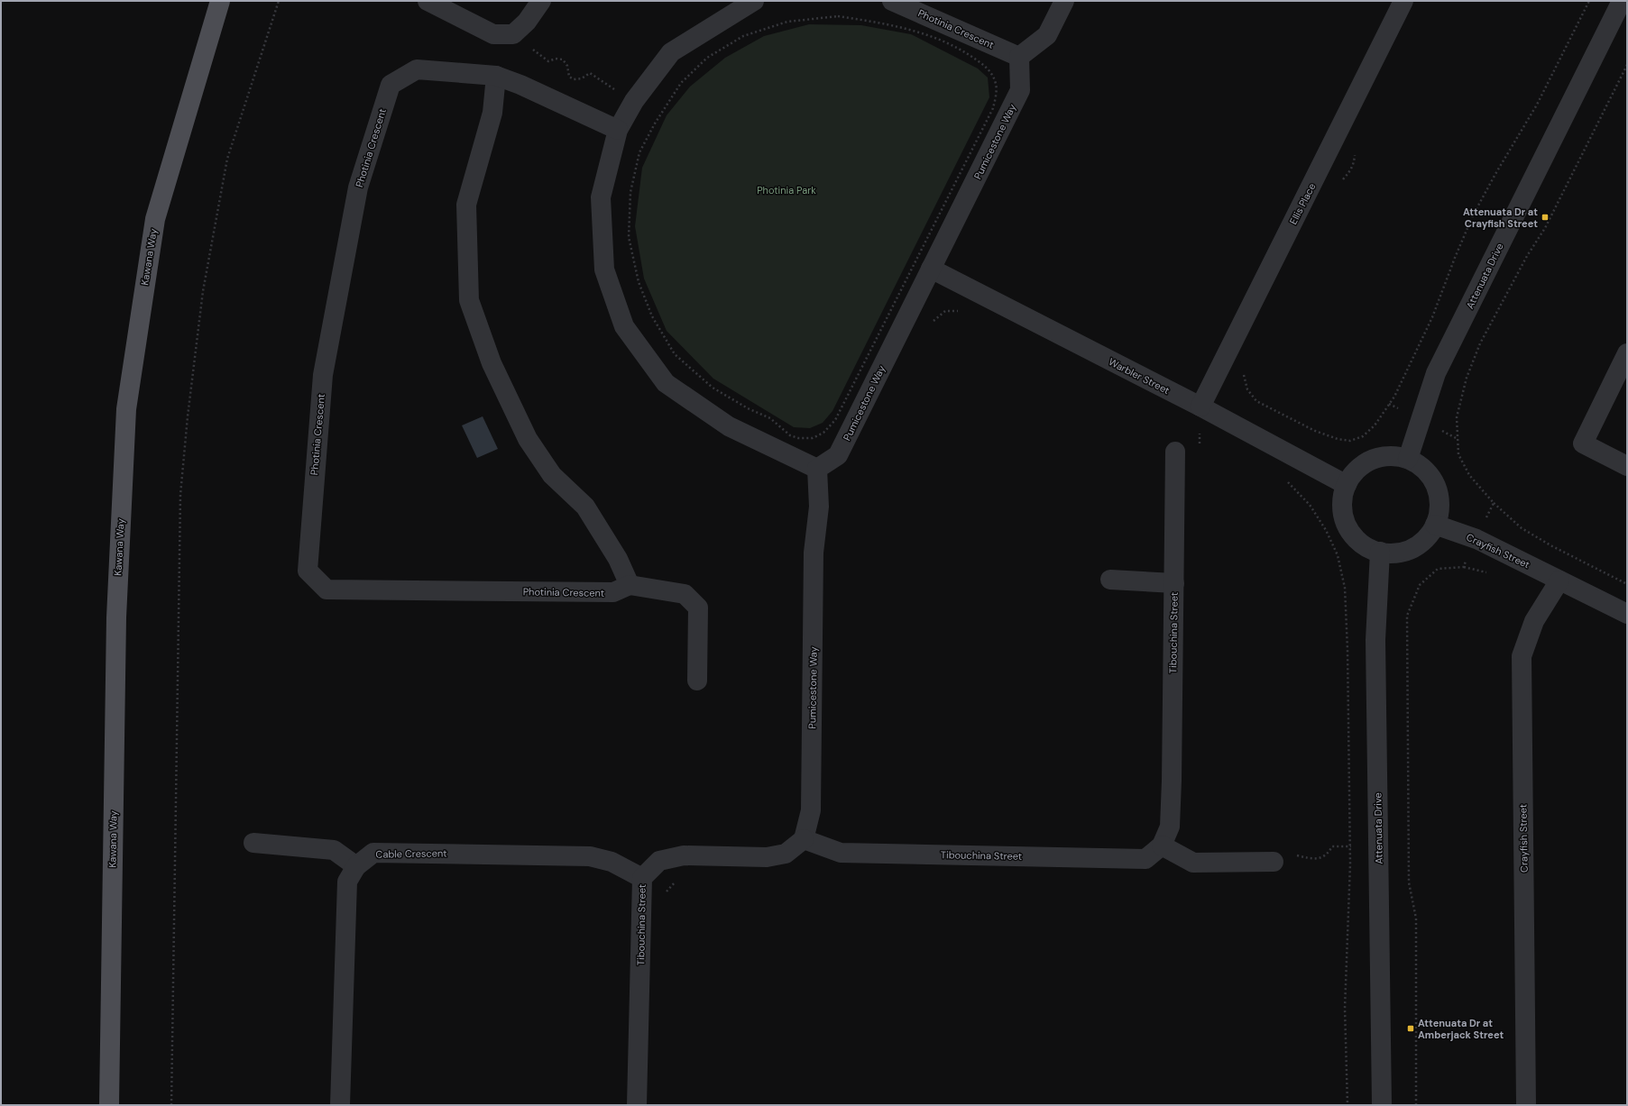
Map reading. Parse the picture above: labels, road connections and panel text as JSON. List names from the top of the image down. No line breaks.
{"streets":{"main road":["Kawana Way"],"street":["Photinia Crescent","Pumicestone Way","Ellis Place","Attenuata Drive","Warbler Street","Crayfish Street","Tibouchina Street","Cable Crescent"]},"crossings":[["Photinia Crescent","Pumicestone Way"],["Pumicestone Way","Warbler Street"],["Pumicestone Way","Tibouchina Street"],["Ellis Place","Warbler Street"],["Attenuata Drive","Warbler Street"],["Attenuata Drive","Crayfish Street"],["Warbler Street","Crayfish Street"],["Tibouchina Street","Cable Crescent"]],"parks":["Photinia Park"],"places":{"transit":["Attenuata Dr at Crayfish Street","Attenuata Dr at Amberjack Street"]}}
